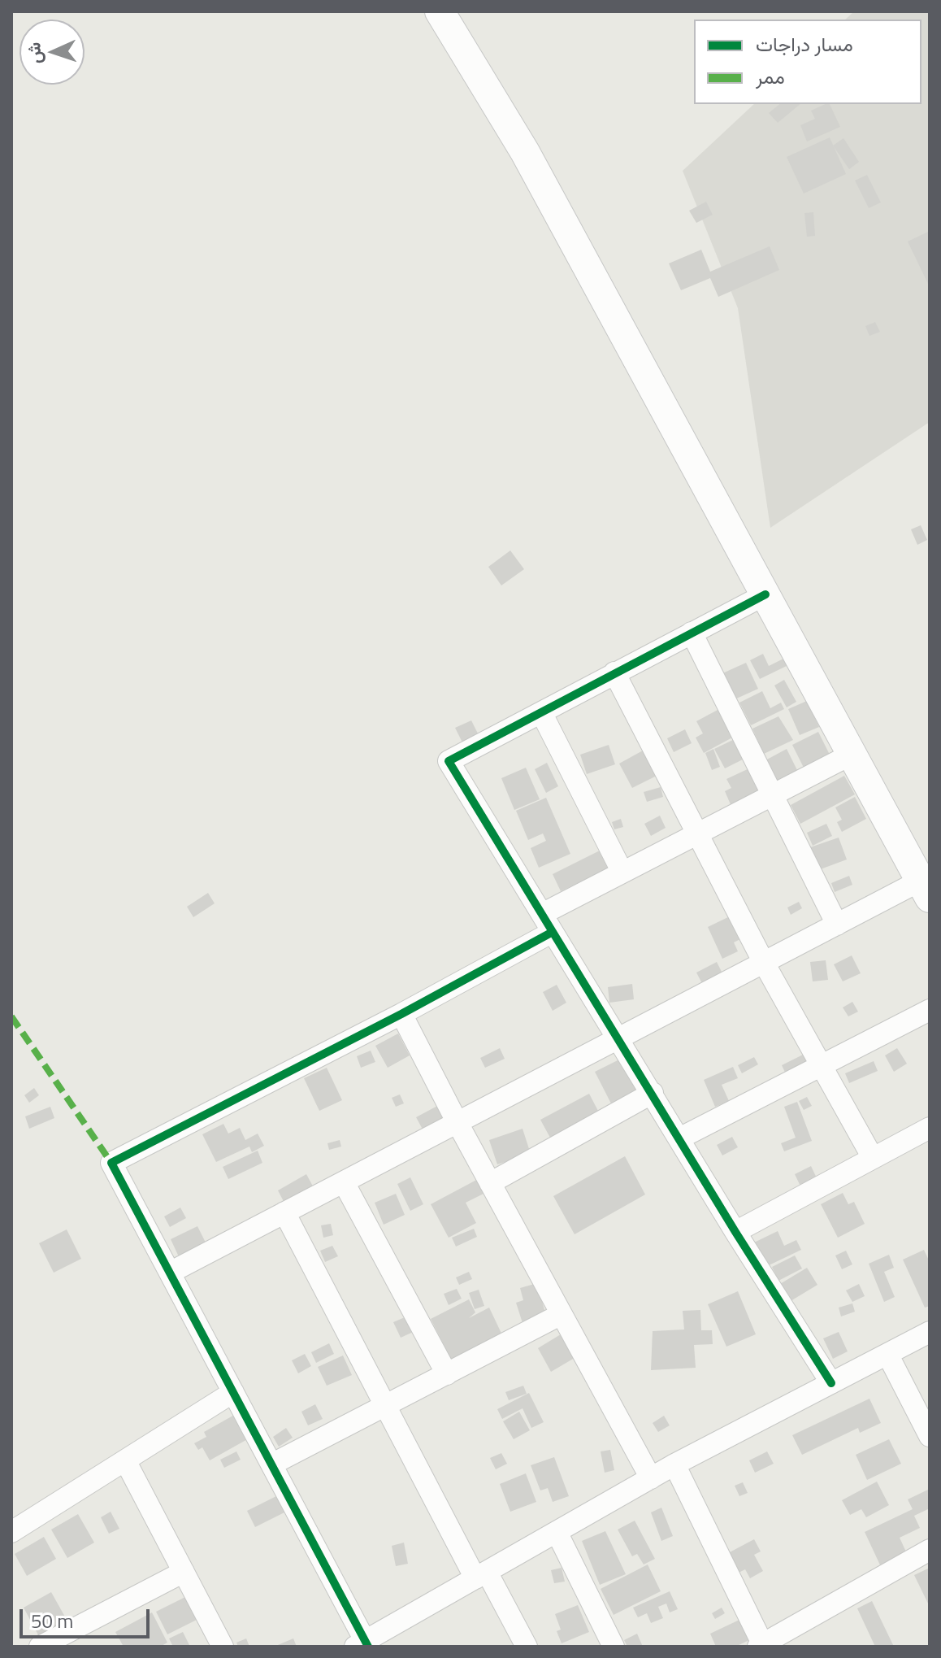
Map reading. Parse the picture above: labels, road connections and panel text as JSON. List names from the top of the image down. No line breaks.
{"legend":["مسار دراجات","ممر"],"scale_bar":"50 m","north":"left"}
